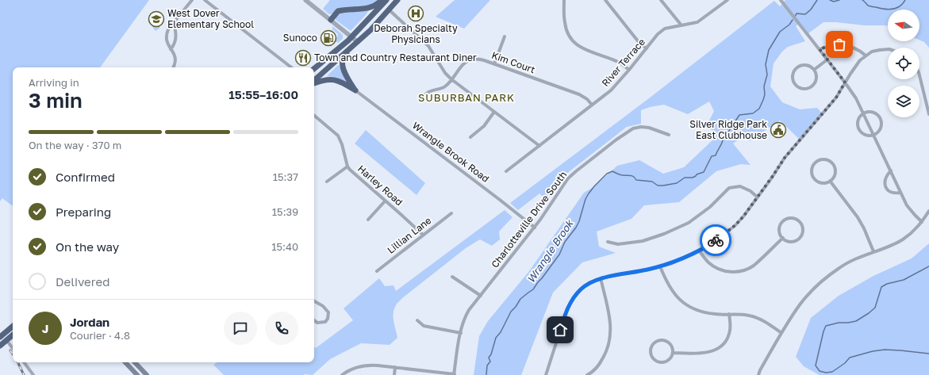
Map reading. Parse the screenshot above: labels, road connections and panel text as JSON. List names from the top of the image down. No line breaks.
{"streets":{"street":["Kim Court","River Terrace","Wrangle Brook Road","Harley Road","Charlotteville Drive South","Lillian Lane"]},"crossings":[["Kim Court","River Terrace"],["Wrangle Brook Road","Charlotteville Drive South"],["Harley Road","Lillian Lane"]],"districts":["SUBURBAN PARK"],"water":["Wrangle Brook"],"places":{"hospital":["Deborah Specialty Physicians"],"school or university":["West Dover Elementary School"],"fuel station":["Sunoco"],"restaurant":["Town and Country Restaurant Diner"],"public building":["Silver Ridge Park East Clubhouse"]},"north":"left","page":{"heading":["3 min","Arriving in","15:55–16:00"],"panel":["Jordan","Courier · 4.8"],"bar":"On the way · 370 m","list":[["Confirmed","15:37"],["Preparing","15:39"],["On the way","15:40"],"Delivered"],"round":"J"}}
